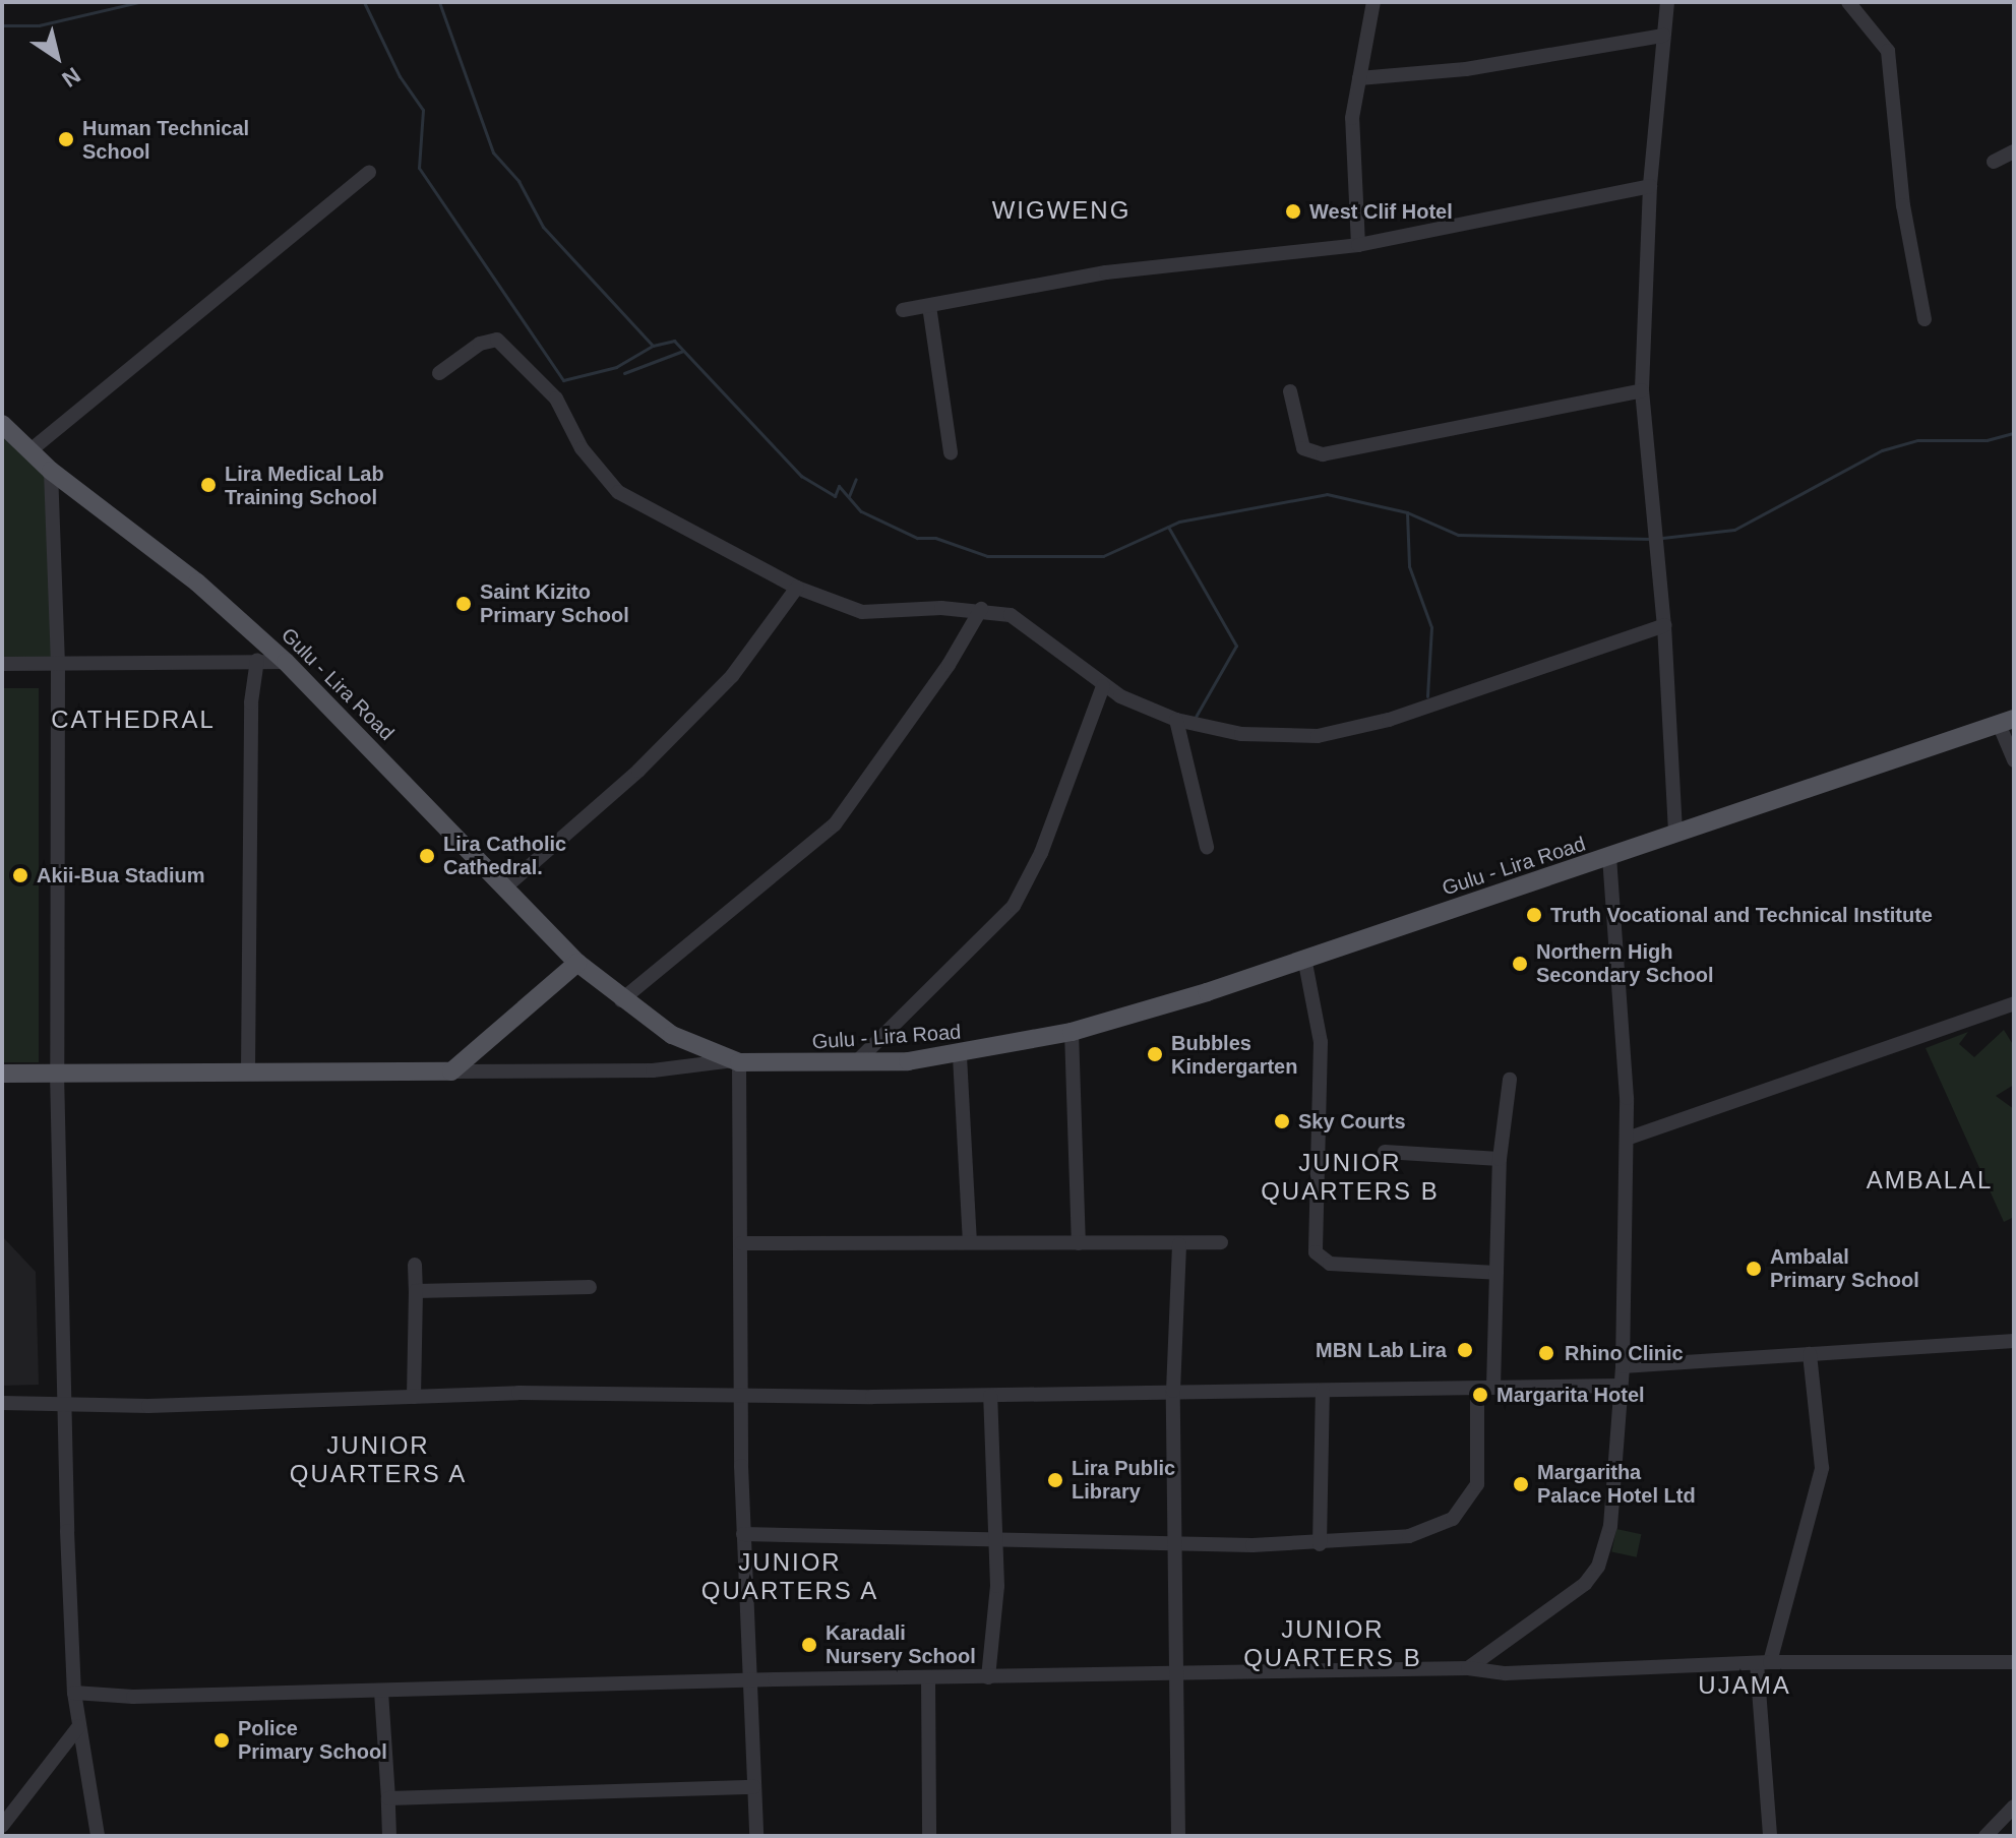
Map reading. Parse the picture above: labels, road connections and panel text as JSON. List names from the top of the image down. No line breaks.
{"streets":{"main road":["Gulu - Lira Road"]},"districts":["WIGWENG","CATHEDRAL","JUNIOR QUARTERS B","AMBALAL","JUNIOR QUARTERS A","JUNIOR QUARTERS A","JUNIOR QUARTERS B","UJAMA"],"places":["Human Technical School","West Clif Hotel","Lira Medical Lab Training School","Saint Kizito Primary School","Lira Catholic Cathedral.","Akii-Bua Stadium","Truth Vocational and Technical Institute","Northern High Secondary School","Bubbles Kindergarten","Sky Courts","Ambalal Primary School","MBN Lab Lira","Rhino Clinic","Margarita Hotel","Lira Public Library","Margaritha Palace Hotel Ltd","Karadali Nursery School","Police Primary School"],"north":"bottom right"}
